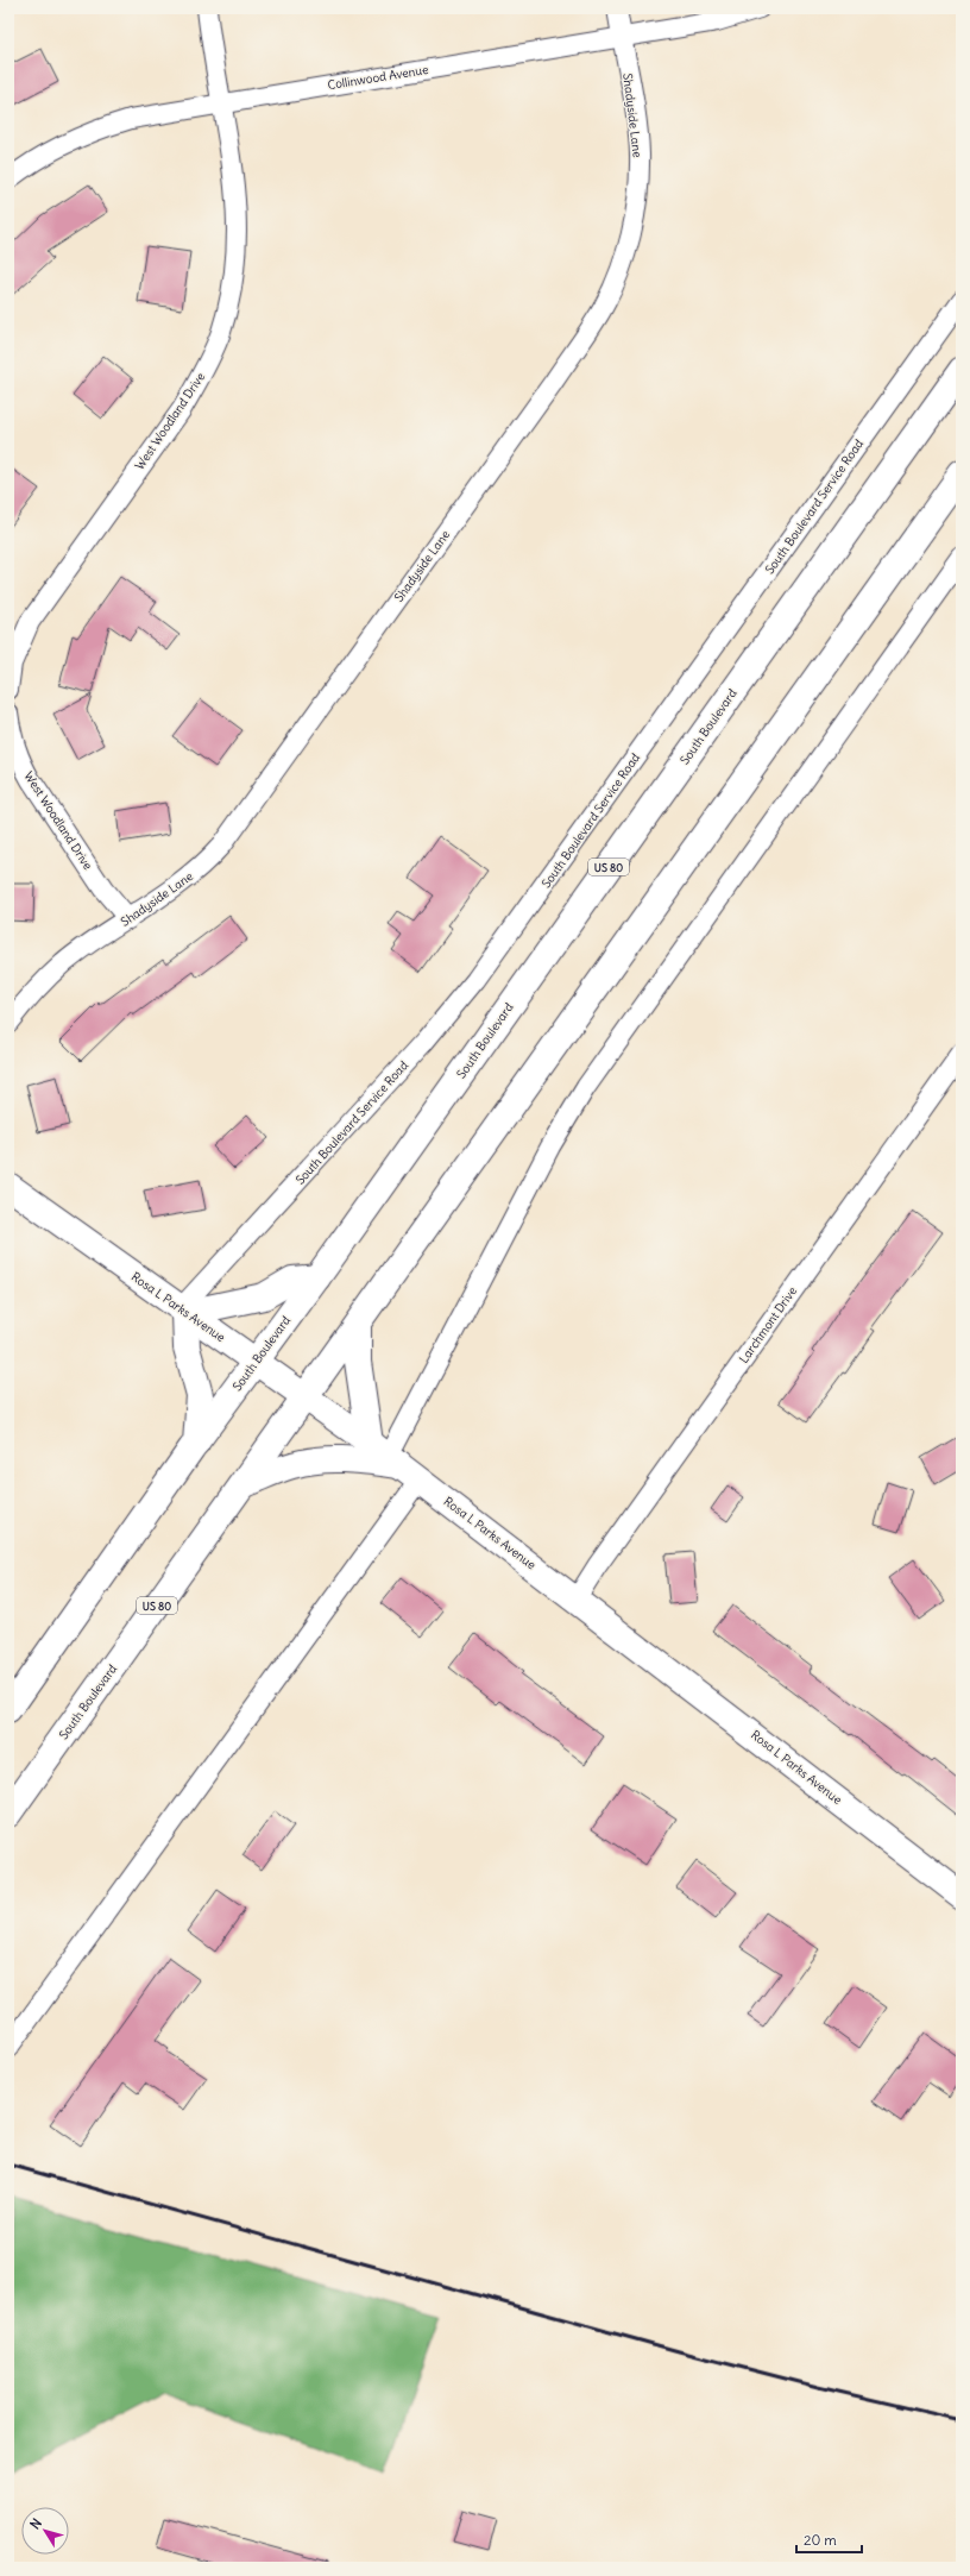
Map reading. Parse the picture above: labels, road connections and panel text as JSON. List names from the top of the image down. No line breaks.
{"streets":{"main road":["South Boulevard","US 80","Rosa L Parks Avenue"],"street":["Collinwood Avenue","Shadyside Lane","West Woodland Drive","South Boulevard Service Road","Larchmont Drive"]},"crossings":[["Collinwood Avenue","Shadyside Lane"],["Collinwood Avenue","West Woodland Drive"],["Shadyside Lane","West Woodland Drive"],["South Boulevard Service Road","Rosa L Parks Avenue"],["South Boulevard","Rosa L Parks Avenue"],["Rosa L Parks Avenue","Larchmont Drive"]],"scale_bar":"20 m","north":"top left"}
